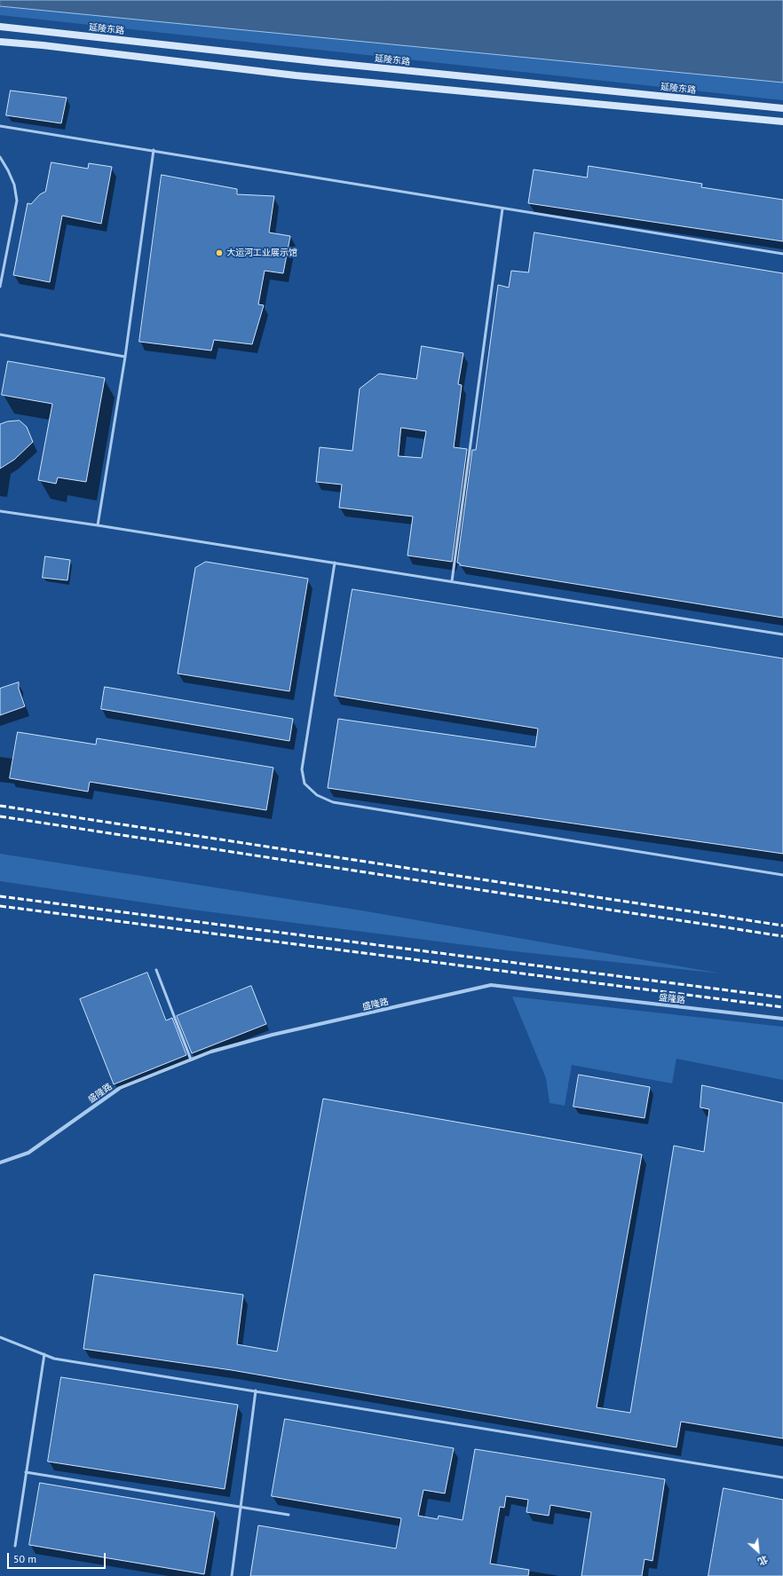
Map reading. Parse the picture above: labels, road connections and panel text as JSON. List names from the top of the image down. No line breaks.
{"streets":{"main road":["延陵东路"],"street":["盛隆路"]},"places":["大运河工业展示馆"],"scale_bar":"50 m","north":"bottom right"}
